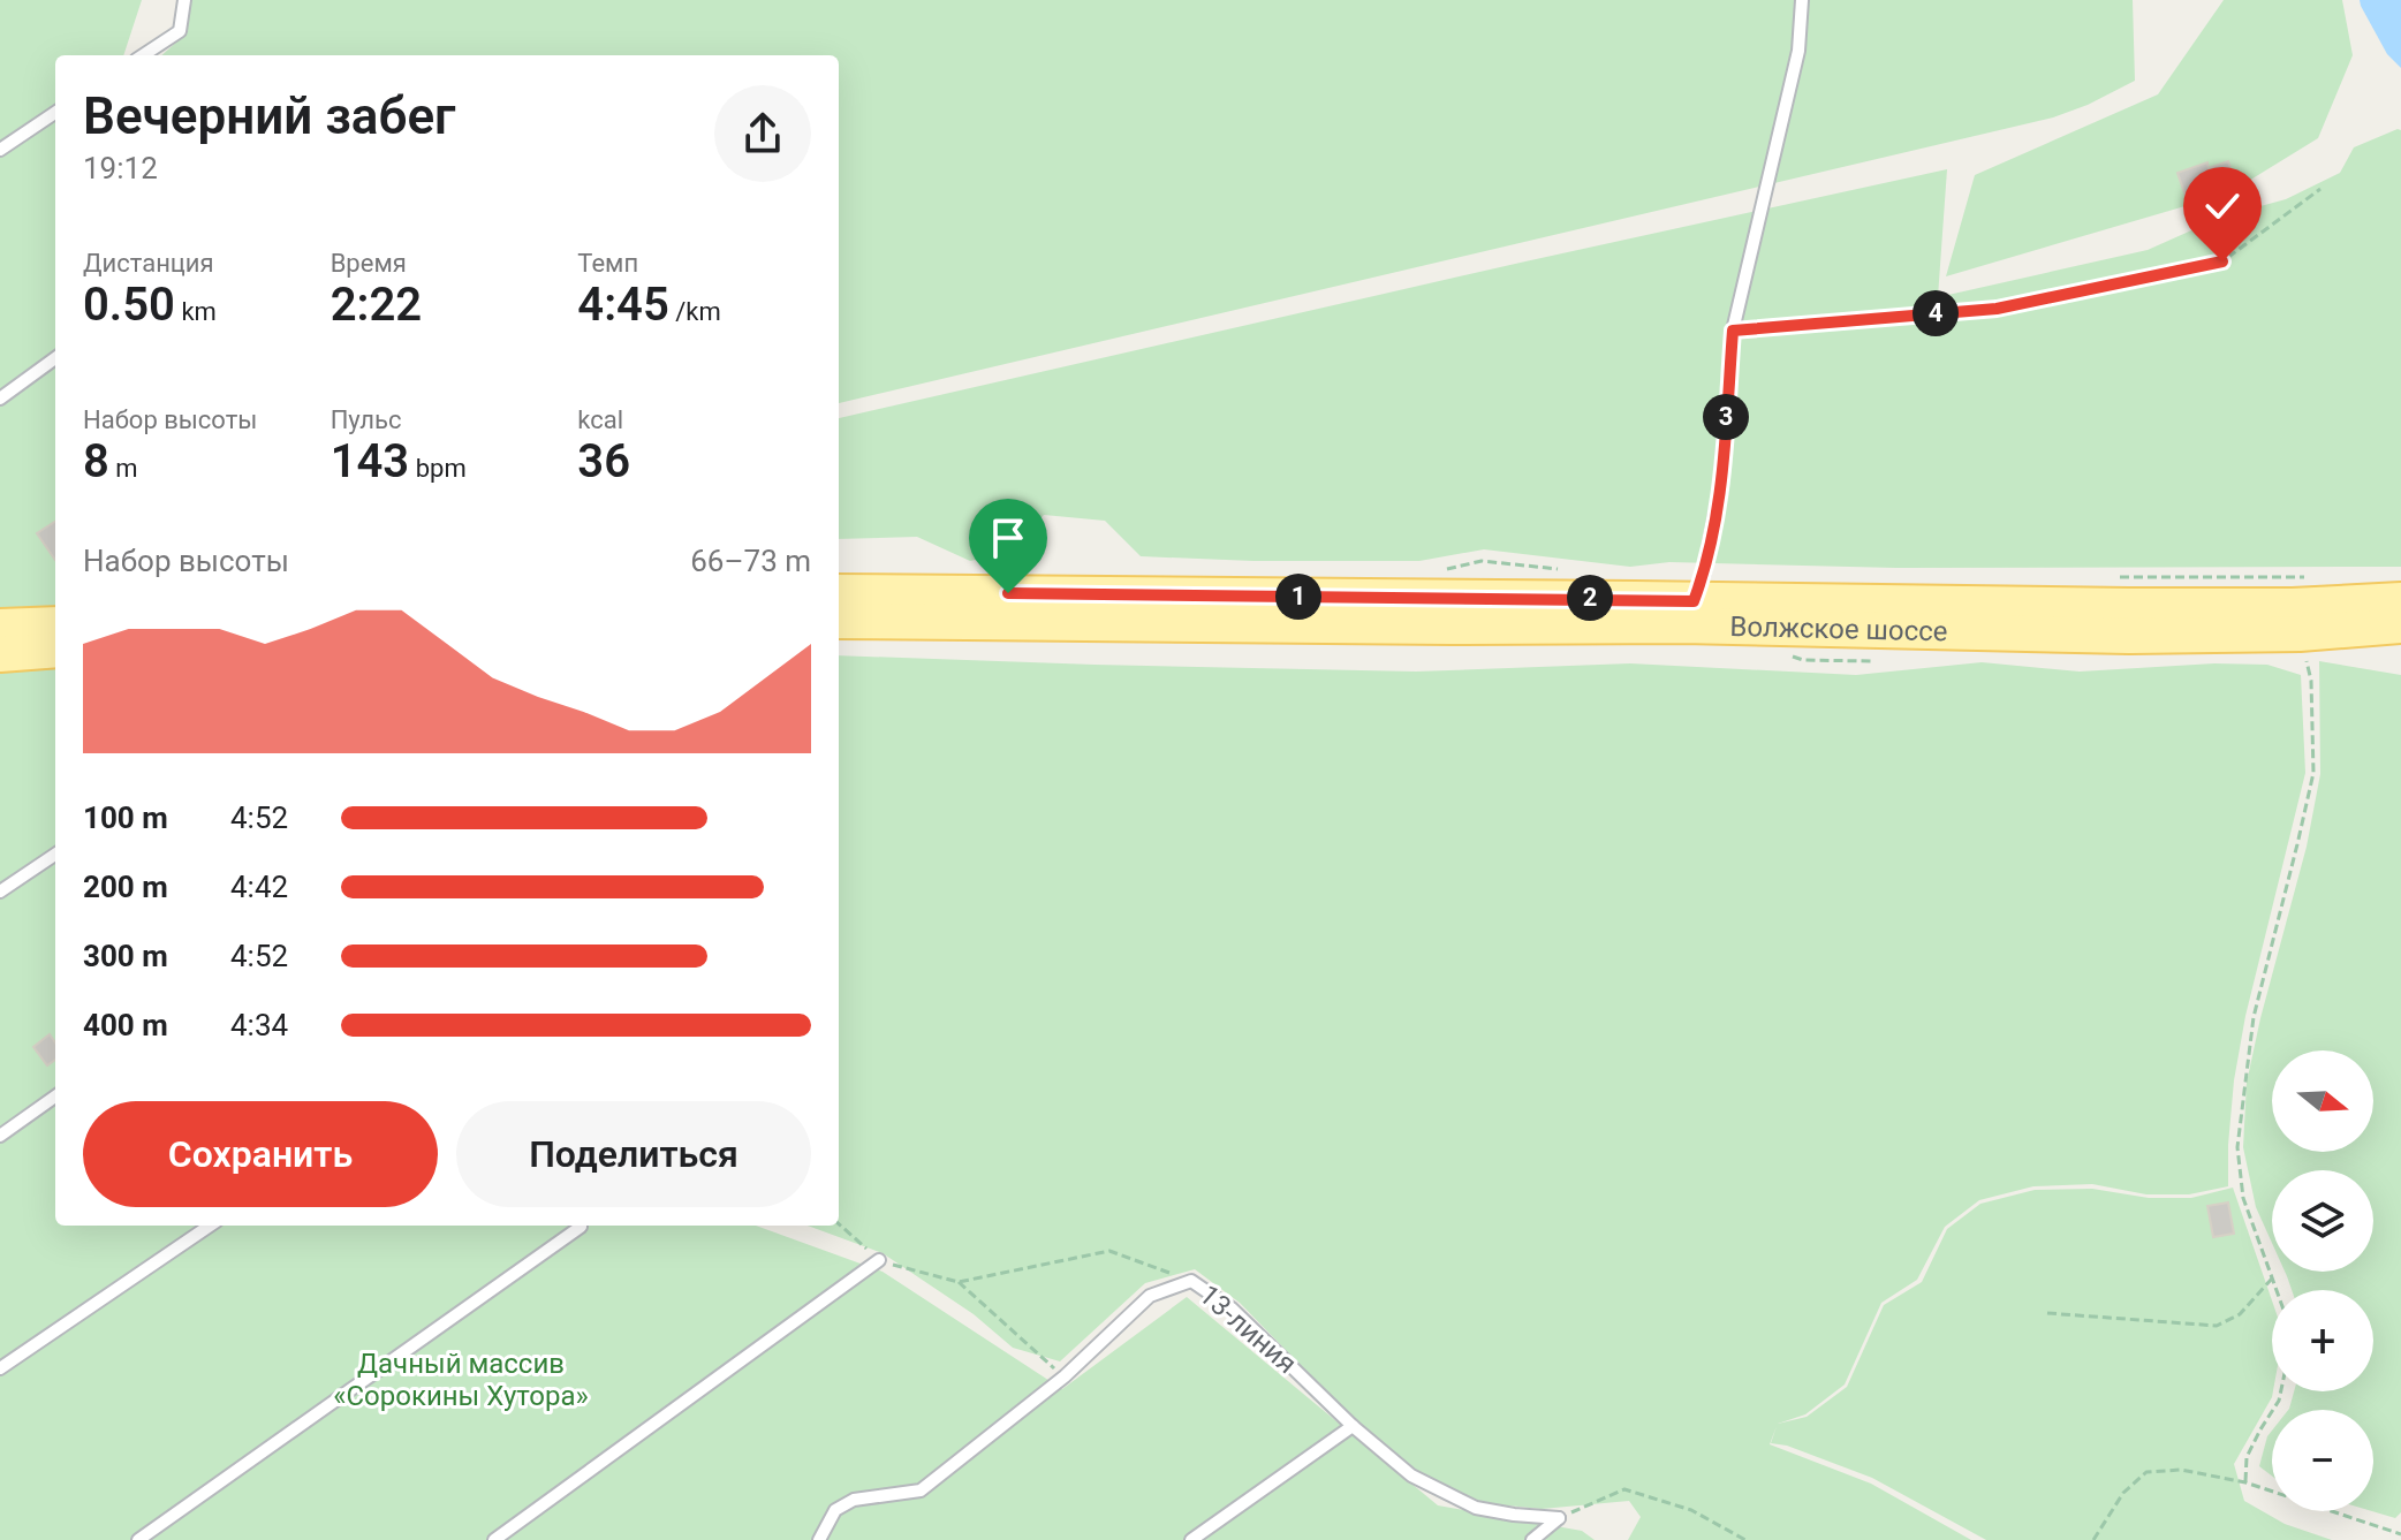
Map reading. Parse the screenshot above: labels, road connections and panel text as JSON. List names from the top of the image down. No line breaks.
{"streets":{"main road":["Волжское шоссе"],"lane":["13-линия"]},"parks":["Дачный массив «Сорокины Хутора»"],"north":"right","page":{"heading":["Вечерний забег","19:12"],"stats":[["Дистанция","0.50 km"],["Время","2:22"],["Темп","4:45 /km"],["Набор высоты","8 m"],["Пульс","143 bpm"],["kcal","36"]],"pins":["4","3","1","2"],"chart":["Набор высоты","66–73 m"],"list":[{"name":"100 m","note":"4:52"},{"name":"200 m","note":"4:42"},{"name":"300 m","note":"4:52"},{"name":"400 m","note":"4:34"}],"map_buttons":["+","−"],"buttons":["Сохранить","Поделиться"]}}
